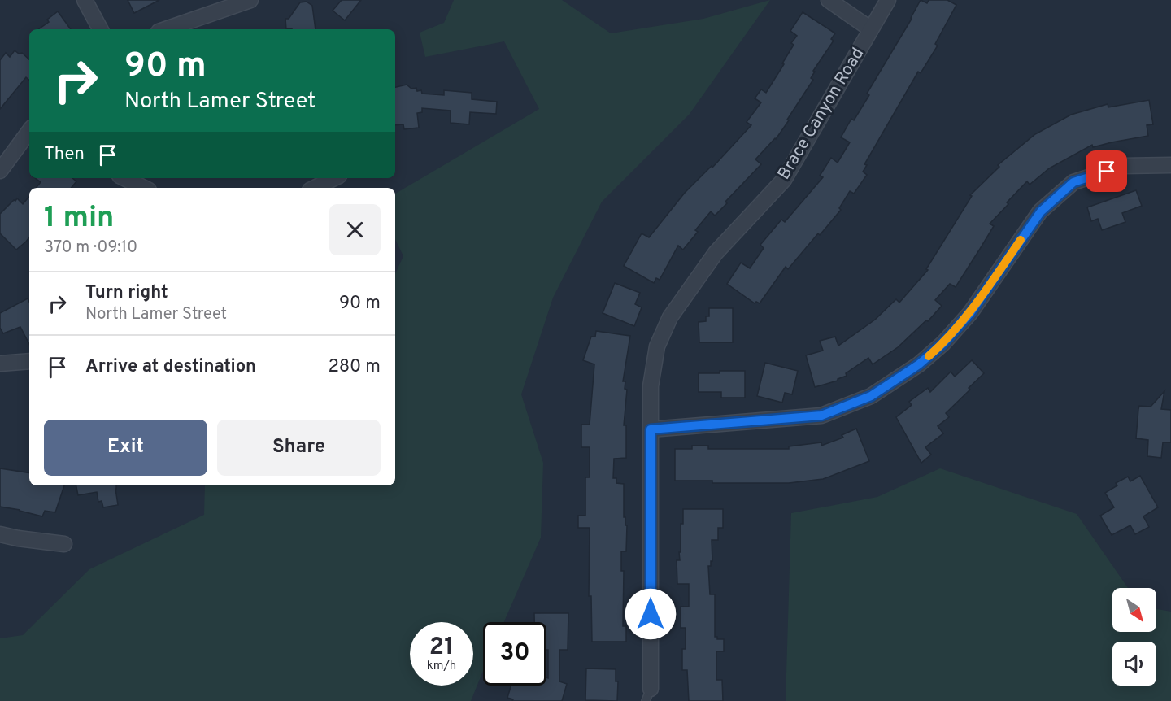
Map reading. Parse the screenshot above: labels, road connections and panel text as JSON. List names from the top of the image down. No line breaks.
{"streets":{"street":["Brace Canyon Road"]},"north":"bottom right","page":{"turn":["90 m","North Lamer Street"],"then":"Then","heading":["1 min","370 m · 09:10"],"list":[{"name":"Turn right","note":"North Lamer Street","value":"90 m"},{"name":"Arrive at destination","value":"280 m"}],"buttons":["Exit","Share"],"speed":"21 km/h","limit":"30"}}
